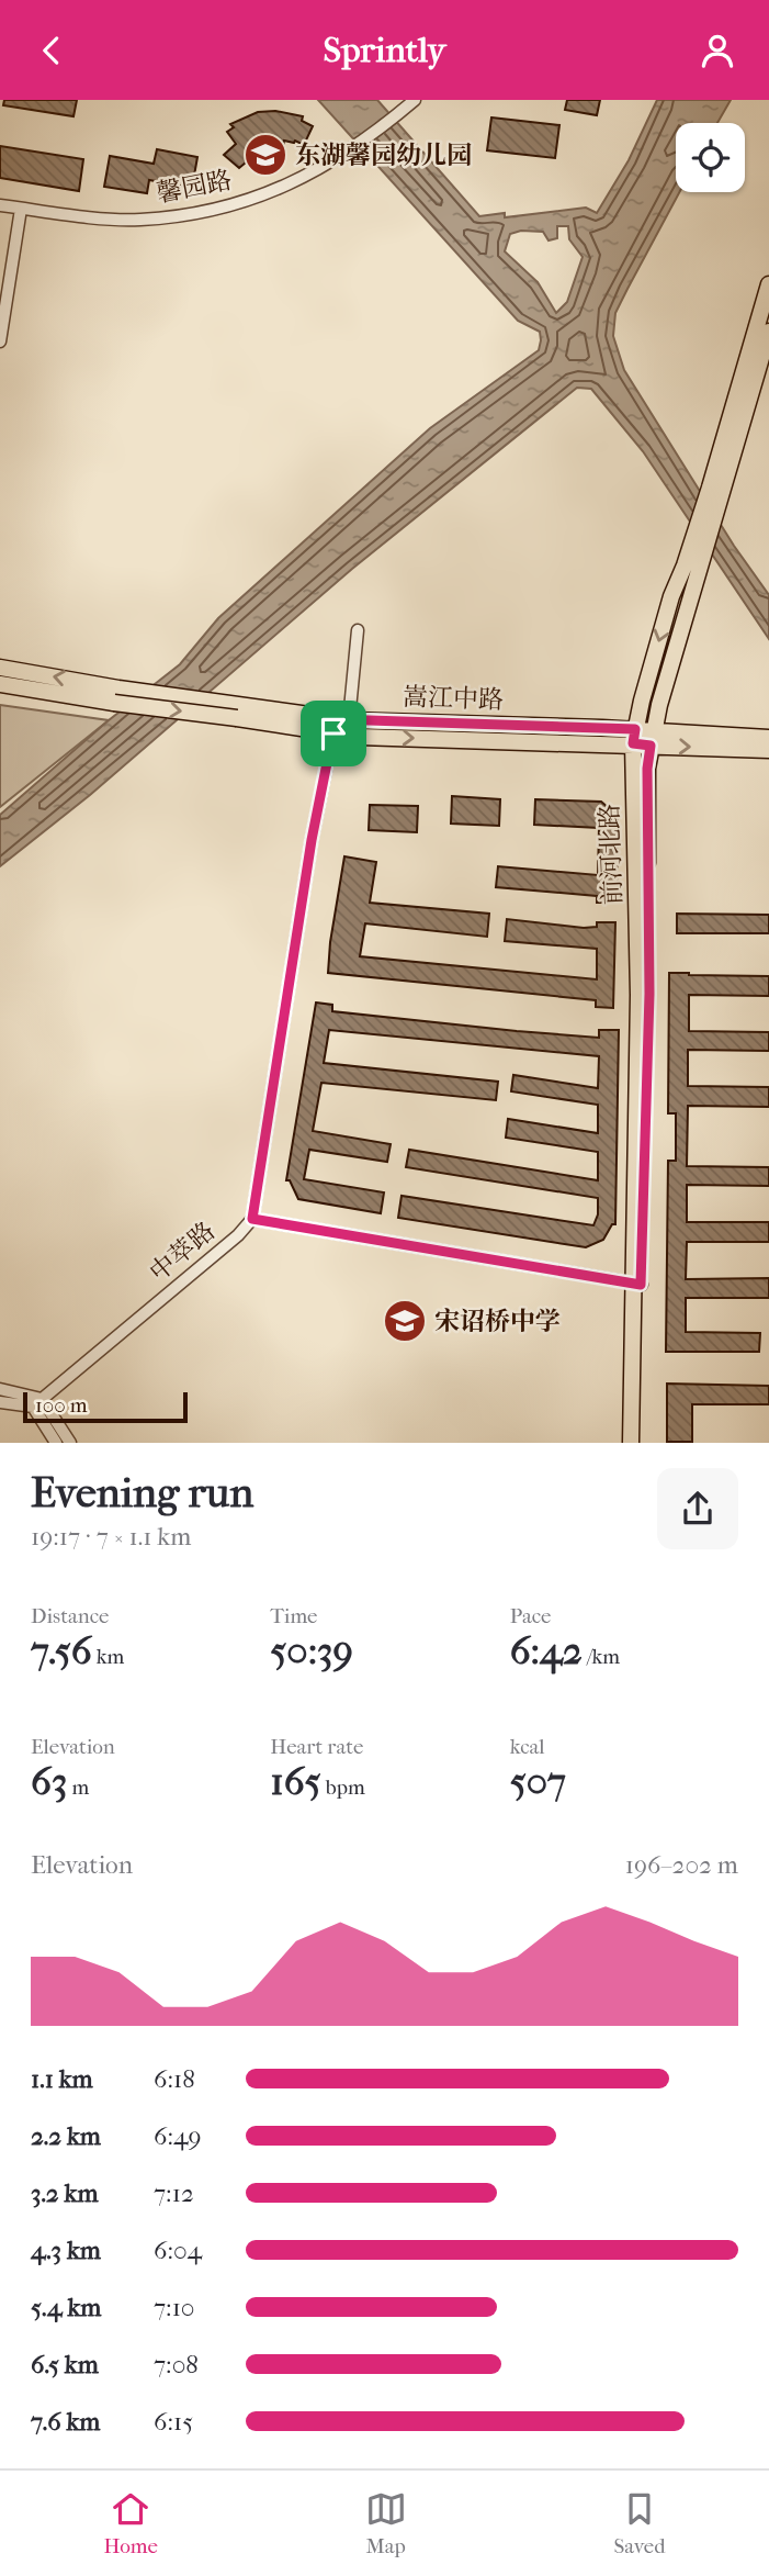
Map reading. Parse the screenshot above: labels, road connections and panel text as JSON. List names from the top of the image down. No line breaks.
{"streets":{"main road":["嵩江中路","前河北路"],"street":["馨园路","中萃路"]},"crossings":[["嵩江中路","前河北路"]],"places":{"school or university":["东湖馨园幼儿园","宋诏桥中学"]},"scale_bar":"100 m","page":{"header":"Sprintly","scale":"100 m","heading":["Evening run","19:17 · 7 × 1.1 km"],"stats":[["Distance","7.56 km"],["Time","50:39"],["Pace","6:42 /km"],["Elevation","63 m"],["Heart rate","165 bpm"],["kcal","507"]],"chart":["Elevation","196–202 m"],"list":[{"name":"1.1 km","note":"6:18"},{"name":"2.2 km","note":"6:49"},{"name":"3.2 km","note":"7:12"},{"name":"4.3 km","note":"6:04"},{"name":"5.4 km","note":"7:10"},{"name":"6.5 km","note":"7:08"},{"name":"7.6 km","note":"6:15"}],"tabs":["Home","Map","Saved"]}}
